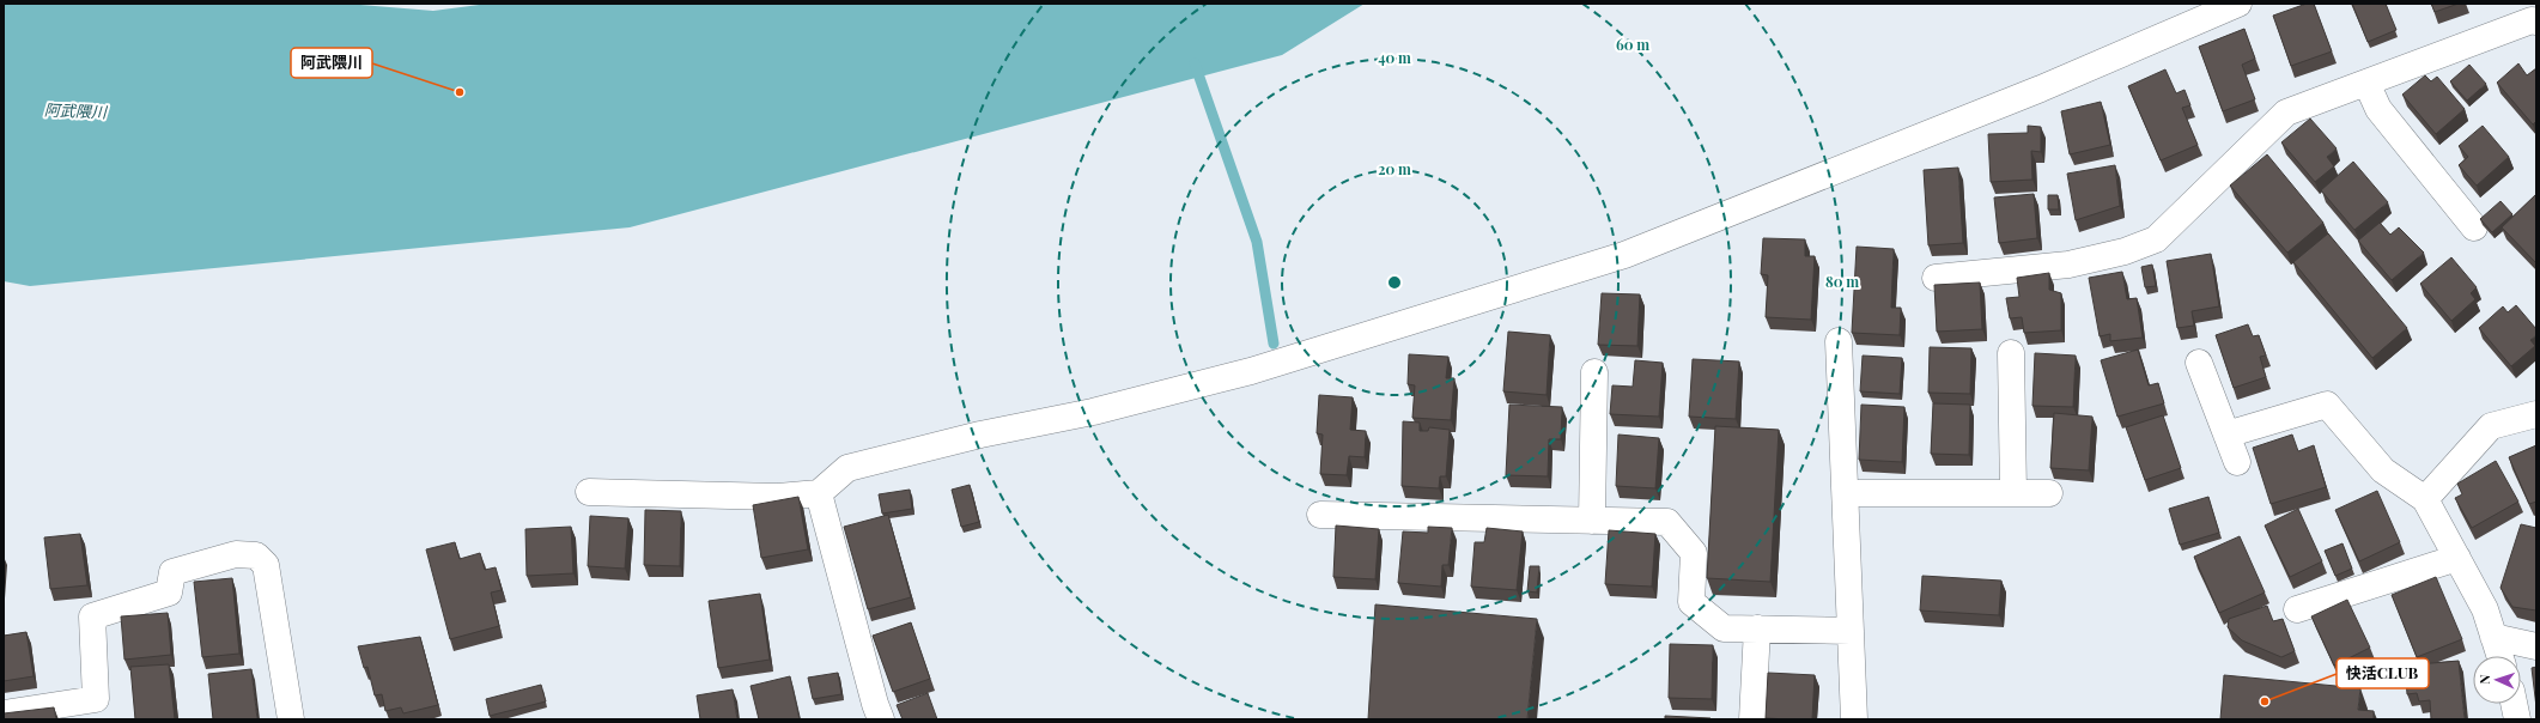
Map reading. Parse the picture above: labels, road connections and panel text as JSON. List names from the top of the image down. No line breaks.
{"water":["阿武隈川"],"places":["阿武隈川","快活CLUB"],"north":"left","rings":["60 m","40 m","20 m","80 m"]}
